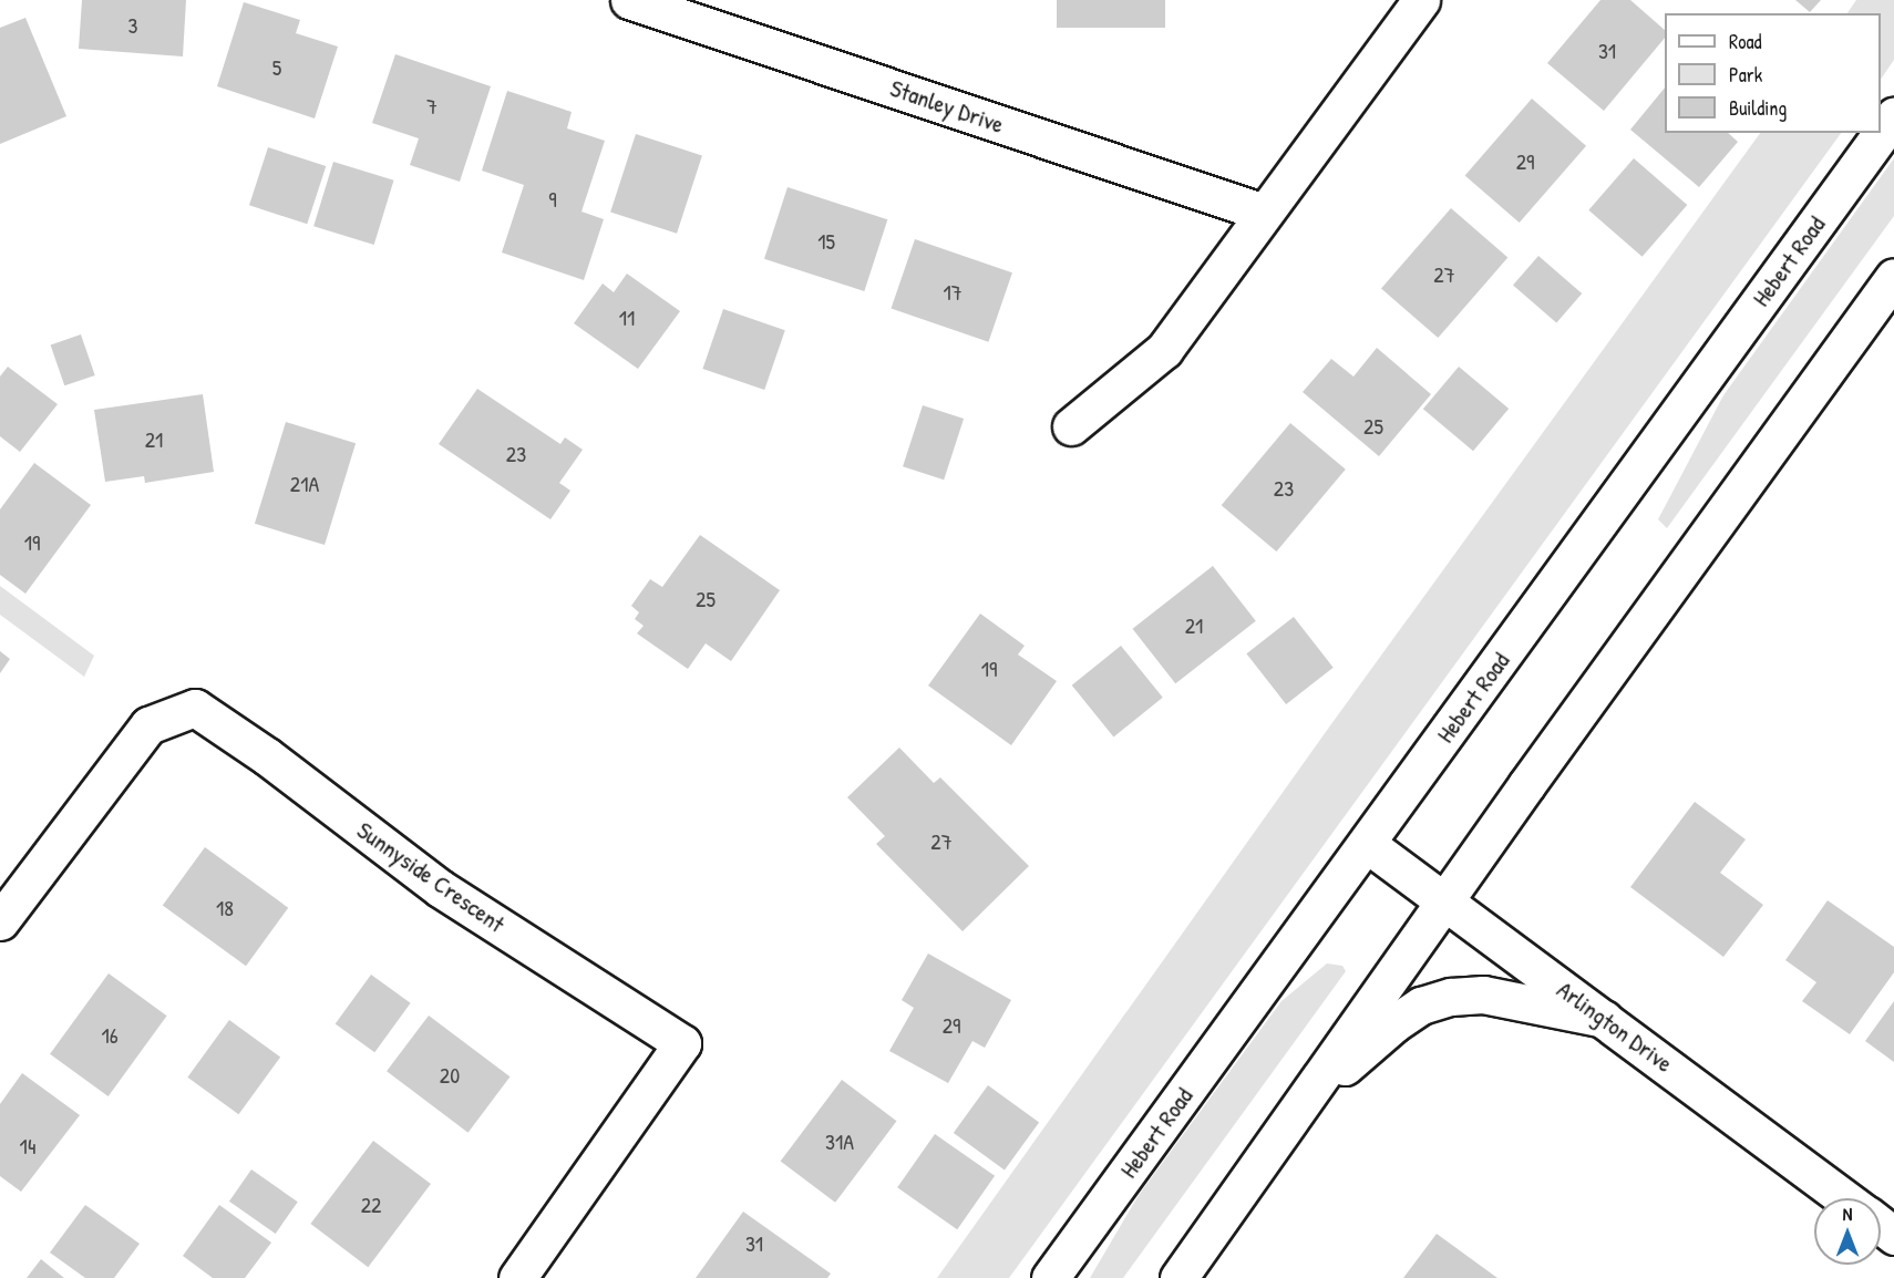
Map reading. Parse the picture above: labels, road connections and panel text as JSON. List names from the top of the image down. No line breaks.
{"streets":{"street":["Stanley Drive","Hebert Road","Sunnyside Crescent","Arlington Drive"]},"crossings":[["Hebert Road","Arlington Drive"]],"house_numbers":["3","31","5","7","29","9","15","27","17","11","25","21","23","21A","23","19","25","21","19","27","18","29","16","20","31A","14","22","31"],"legend":["Road","Park","Building"],"north":"top"}
